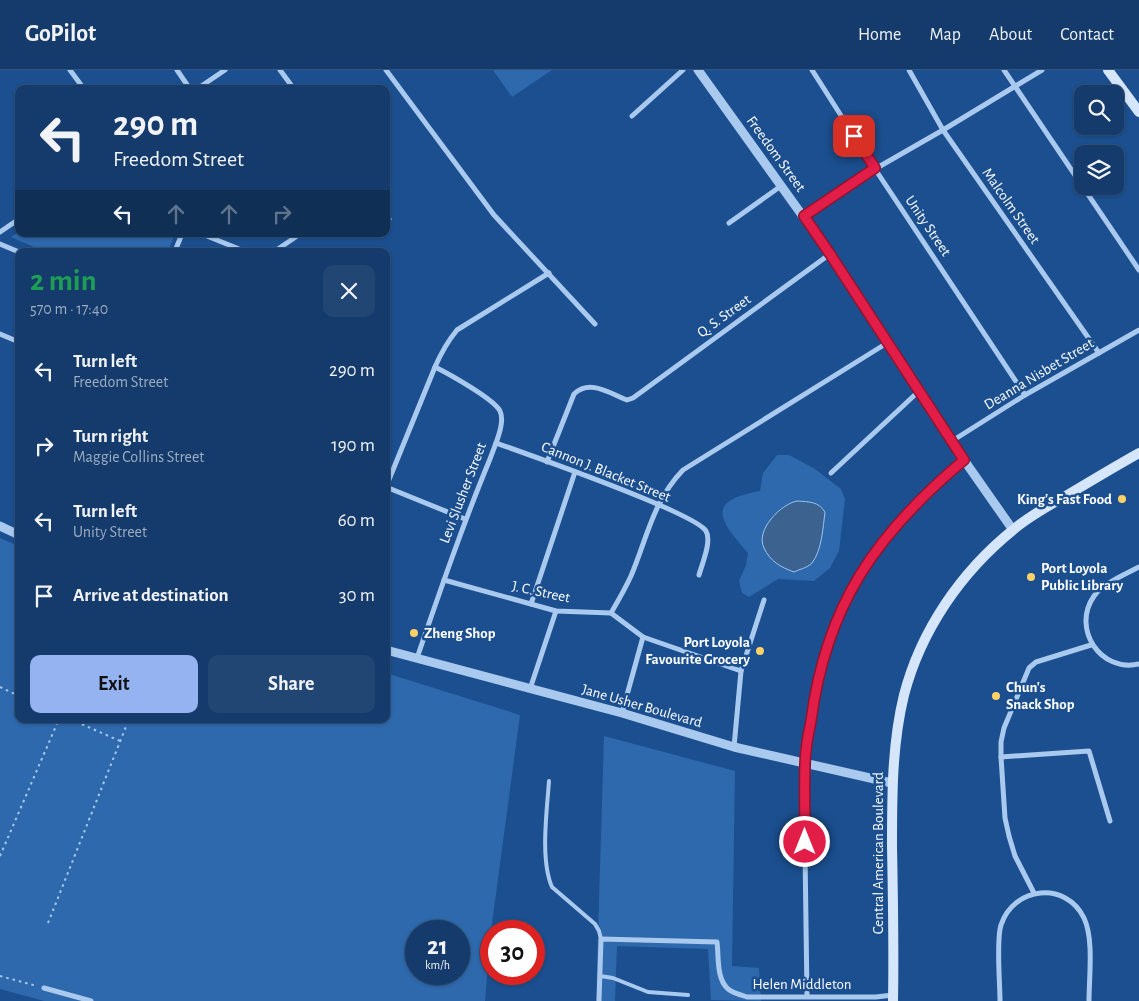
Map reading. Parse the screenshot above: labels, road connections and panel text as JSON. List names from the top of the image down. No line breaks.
{"streets":{"main road":["Central American Boulevard"],"street":["Freedom Street","Malcolm Street","Unity Street","Q. S. Street","Deanna Nisbet Street","Cannon J. Blacket Street","Levi Slusher Street","J. C. Street","Jane Usher Boulevard","Helen Middleton"]},"crossings":[["Freedom Street","Q. S. Street"],["Freedom Street","Deanna Nisbet Street"],["Freedom Street","Central American Boulevard"],["Malcolm Street","Deanna Nisbet Street"],["Unity Street","Deanna Nisbet Street"],["Q. S. Street","Cannon J. Blacket Street"],["Cannon J. Blacket Street","Levi Slusher Street"],["Levi Slusher Street","J. C. Street"],["Levi Slusher Street","Jane Usher Boulevard"],["Jane Usher Boulevard","Central American Boulevard"],["Central American Boulevard","Helen Middleton"]],"places":["King's Fast Food","Port Loyola Public Library","Zheng Shop","Port Loyola Favourite Grocery","Chun's Snack Shop"],"page":{"header":"GoPilot","nav":["Home","Map","About","Contact"],"turn":["290 m","Freedom Street"],"heading":["2 min","570 m · 17:40"],"list":[{"name":"Turn left","note":"Freedom Street","value":"290 m"},{"name":"Turn right","note":"Maggie Collins Street","value":"190 m"},{"name":"Turn left","note":"Unity Street","value":"60 m"},{"name":"Arrive at destination","value":"30 m"}],"buttons":["Exit","Share"],"speed":"21 km/h","limit":"30"}}
